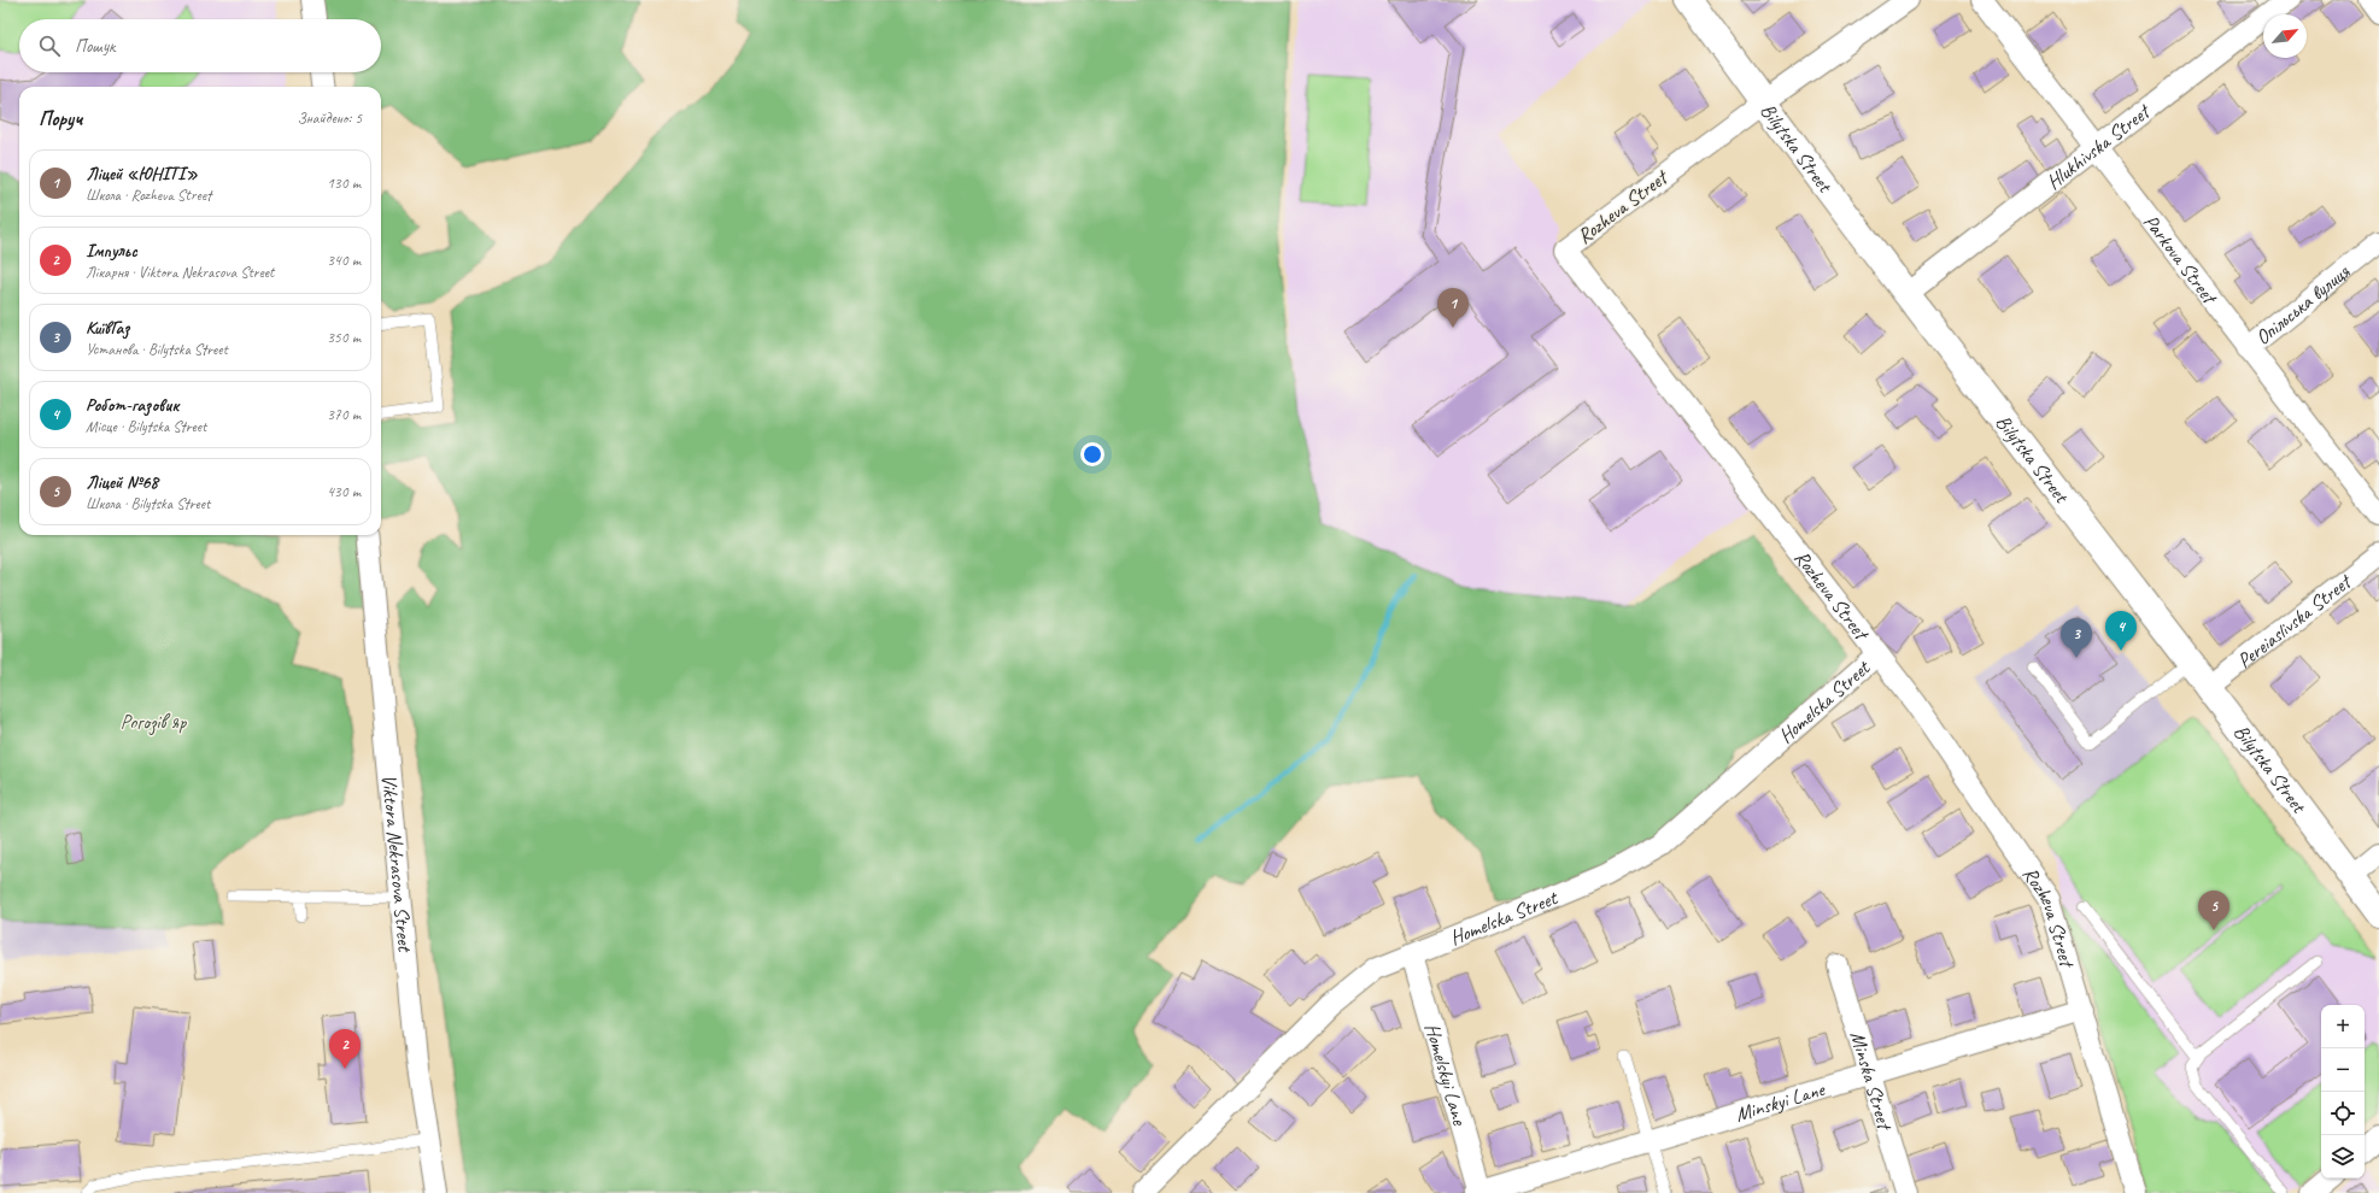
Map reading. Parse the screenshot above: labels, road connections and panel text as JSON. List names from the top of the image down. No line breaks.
{"streets":{"main road":["Bilytska Street"],"street":["Hlukhivska Street","Rozheva Street","Parkova Street","Опільська вулиця","Pereiaslivska Street","Homelska Street","Viktora Nekrasova Street","Homelskyi Lane","Minska Street","Minskyi Lane"]},"crossings":[["Bilytska Street","Hlukhivska Street"],["Bilytska Street","Rozheva Street"],["Bilytska Street","Pereiaslivska Street"],["Hlukhivska Street","Parkova Street"],["Rozheva Street","Homelska Street"],["Rozheva Street","Minskyi Lane"],["Parkova Street","Опільська вулиця"],["Homelska Street","Homelskyi Lane"],["Homelskyi Lane","Minskyi Lane"],["Minska Street","Minskyi Lane"]],"parks":["Рогозів яр"],"north":"top right","page":{"search":"Пошук","heading":["Поруч","Знайдено: 5"],"list":[{"mark":"1","name":"Ліцей «ЮНІТІ»","note":"Школа · Rozheva Street","value":"130 m"},{"mark":"2","name":"Імпульс","note":"Лікарня · Viktora Nekrasova Street","value":"340 m"},{"mark":"3","name":"КиївГаз","note":"Установа · Bilytska Street","value":"350 m"},{"mark":"4","name":"Робот-газовик","note":"Місце · Bilytska Street","value":"370 m"},{"mark":"5","name":"Ліцей №68","note":"Школа · Bilytska Street","value":"430 m"}],"pins":["1","4","3","5","2"],"map_buttons":["+","−"]}}
